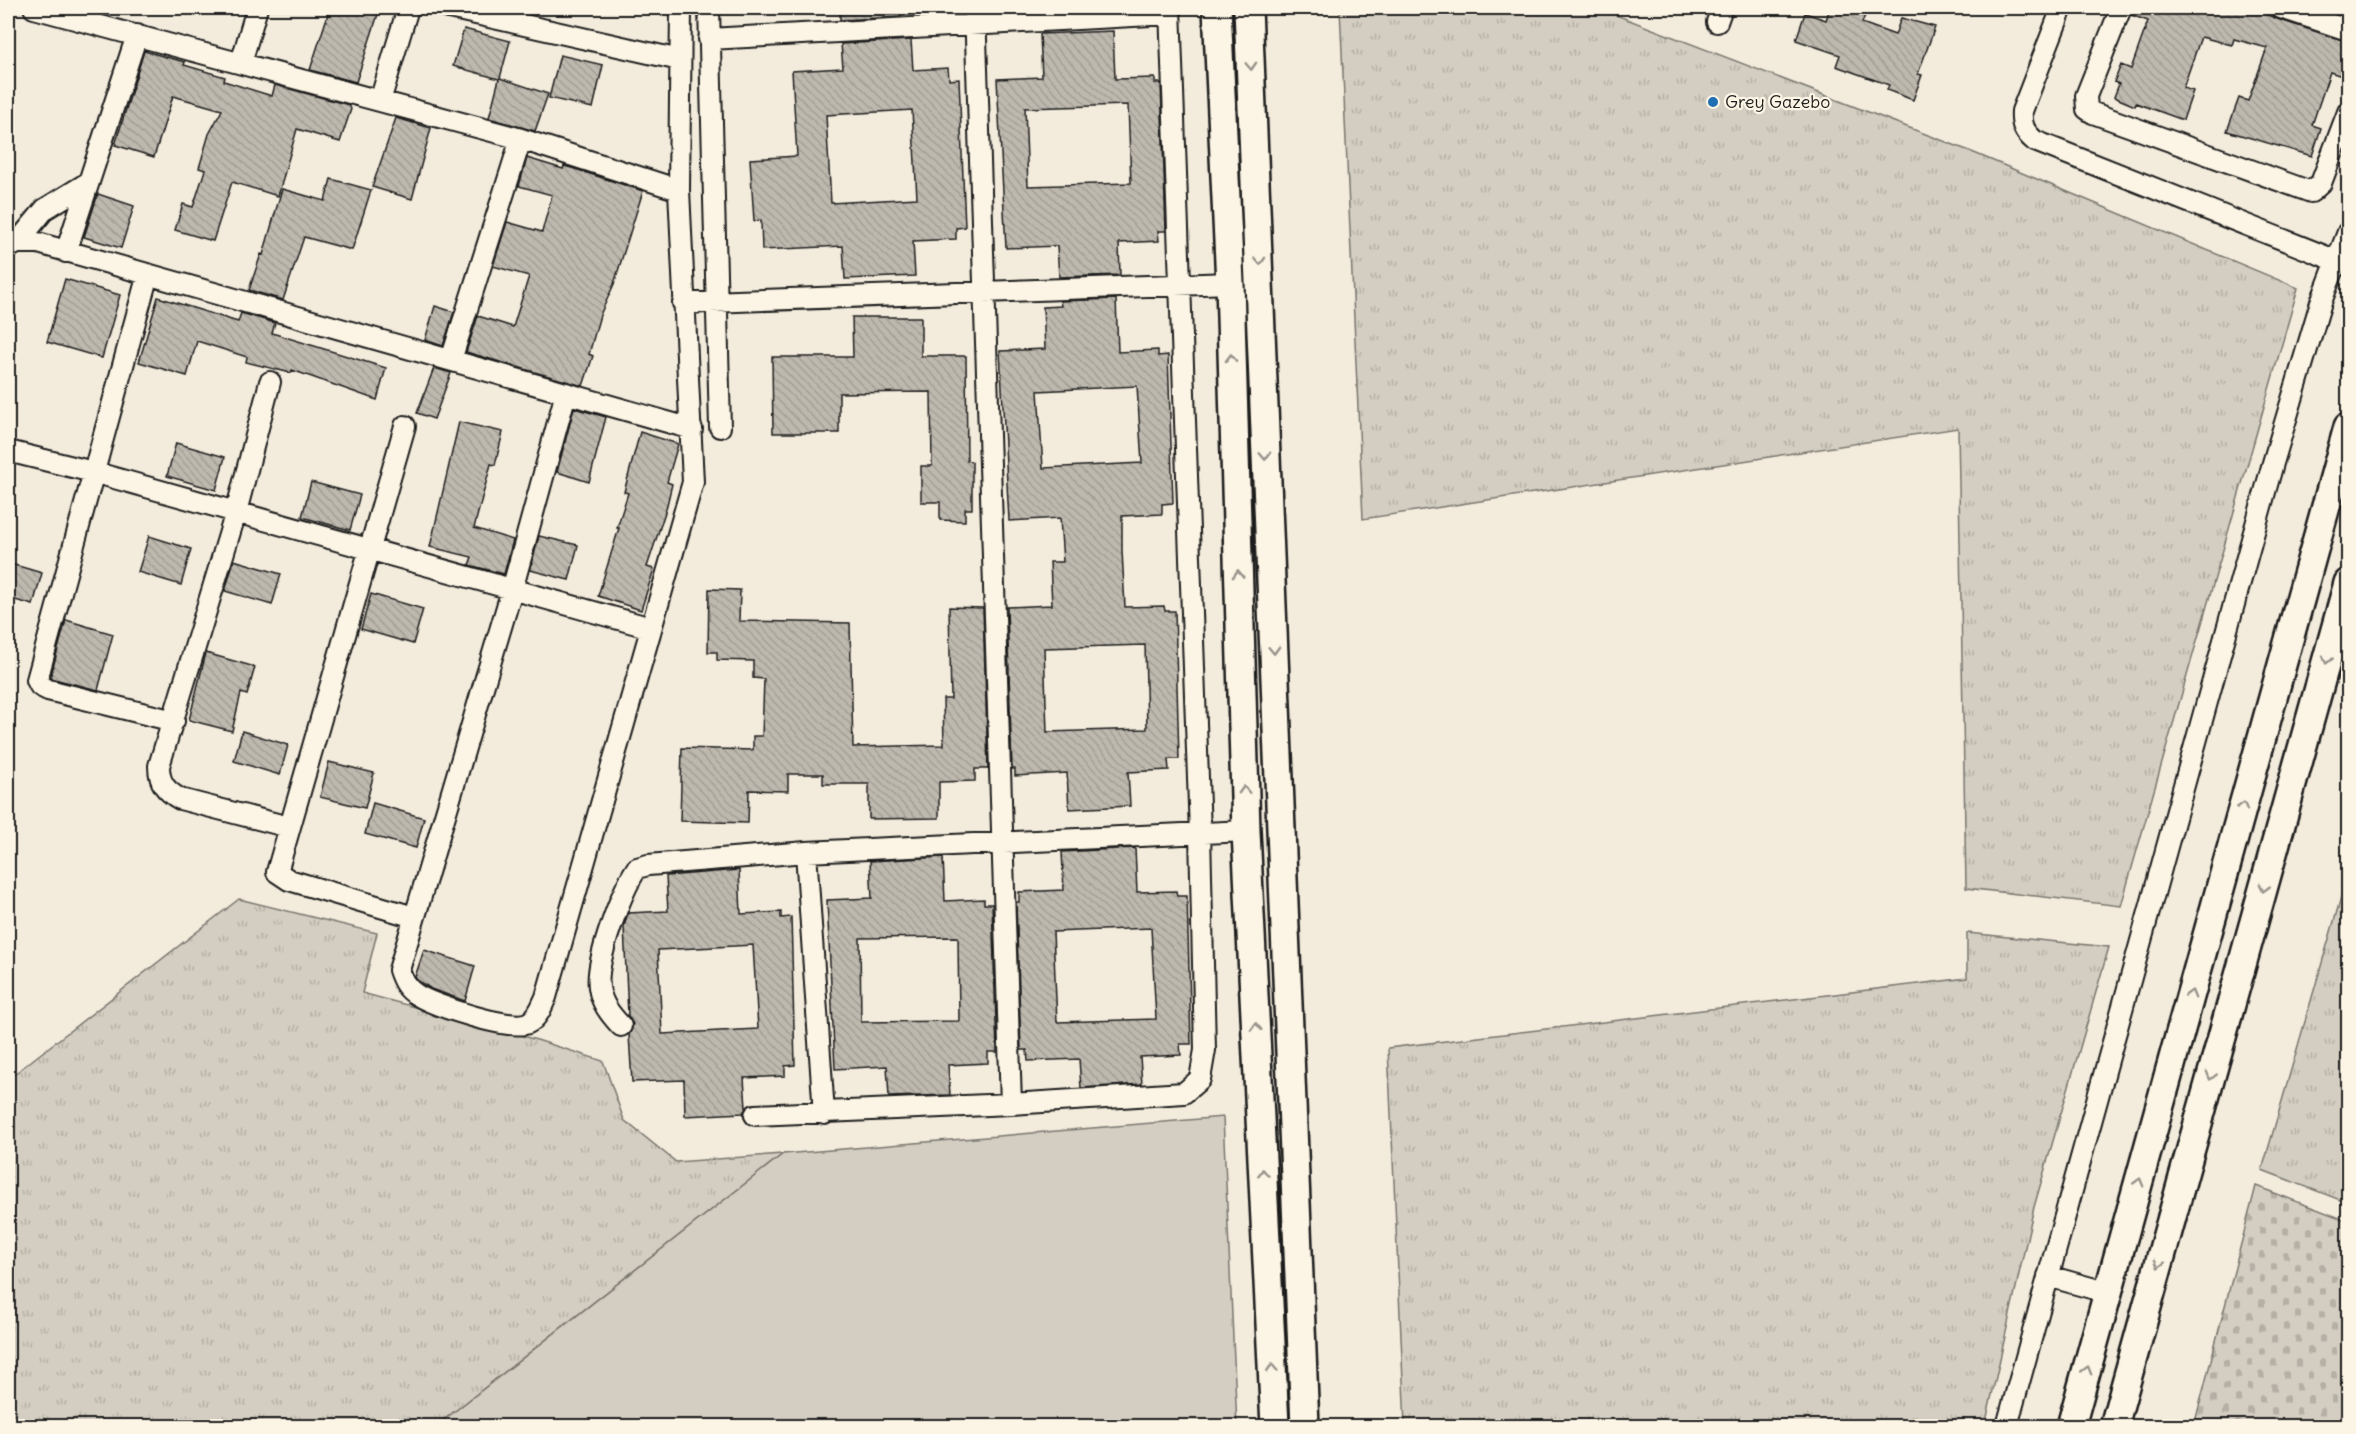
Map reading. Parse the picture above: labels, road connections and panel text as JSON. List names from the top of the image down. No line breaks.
{"places":["Grey Gazebo"]}
